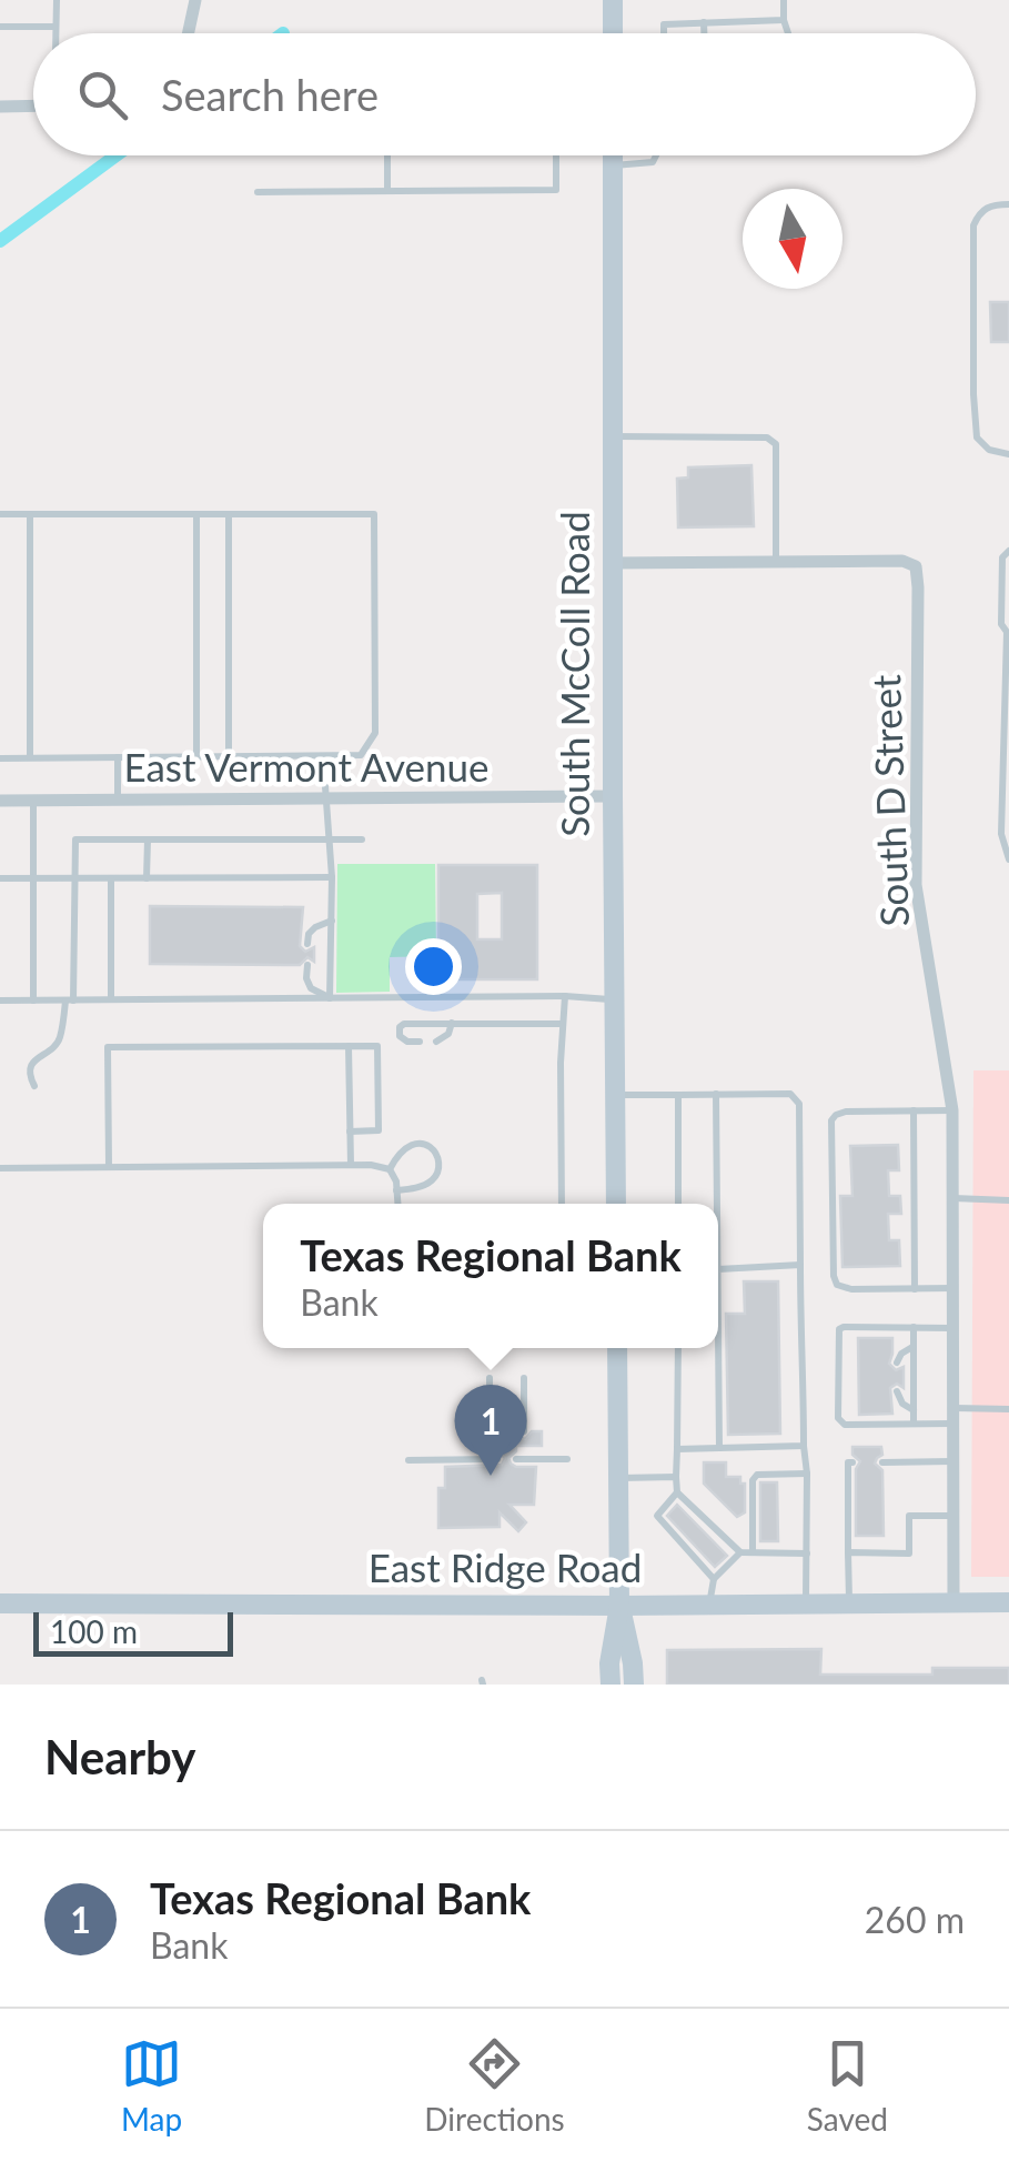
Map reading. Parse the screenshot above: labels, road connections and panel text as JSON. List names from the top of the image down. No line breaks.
{"streets":{"street":["South McColl Road","East Vermont Avenue","South D Street","East Ridge Road"]},"crossings":[["South McColl Road","East Vermont Avenue"],["South McColl Road","South D Street"],["South D Street","East Ridge Road"]],"scale_bar":"100 m","north":"bottom","page":{"search":"Search here","popup":["Texas Regional Bank","Bank"],"pins":"1","scale":"100 m","heading":"Nearby","list":[{"mark":"1","name":"Texas Regional Bank","note":"Bank","value":"260 m"}],"nav":["Map","Directions","Saved"]}}
